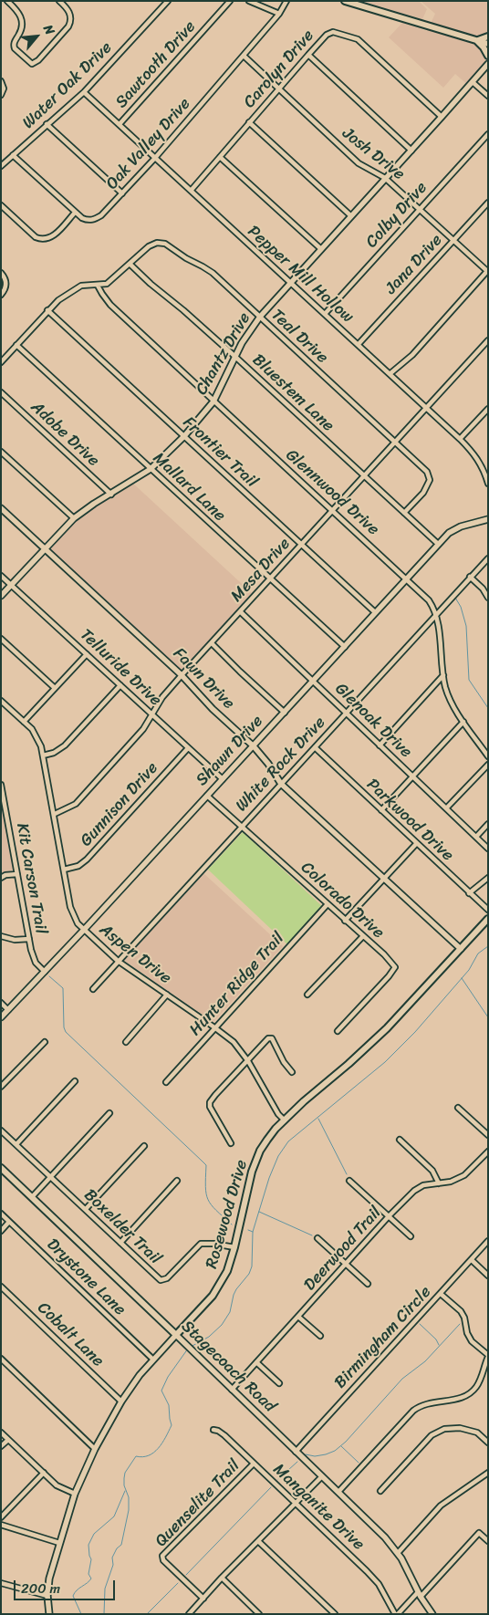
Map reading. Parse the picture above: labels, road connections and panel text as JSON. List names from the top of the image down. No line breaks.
{"streets":{"main road":["Rosewood Drive","Stagecoach Road"],"street":["Sawtooth Drive","Carolyn Drive","Water Oak Drive","Oak Valley Drive","Josh Drive","Colby Drive","Jana Drive","Pepper Mill Hollow","Teal Drive","Chantz Drive","Bluestem Lane","Adobe Drive","Frontier Trail","Mallard Lane","Glennwood Drive","Mesa Drive","Telluride Drive","Fawn Drive","Glenoak Drive","Shawn Drive","White Rock Drive","Gunnison Drive","Parkwood Drive","Kit Carson Trail","Colorado Drive","Aspen Drive","Hunter Ridge Trail","Boxelder Trail","Deerwood Trail","Drystone Lane","Cobalt Lane","Birmingham Circle","Quenselite Trail","Manganite Drive"]},"crossings":[["Sawtooth Drive","Pepper Mill Hollow"],["Carolyn Drive","Josh Drive"],["Carolyn Drive","Pepper Mill Hollow"],["Carolyn Drive","Chantz Drive"],["Water Oak Drive","Oak Valley Drive"],["Water Oak Drive","Pepper Mill Hollow"],["Oak Valley Drive","Josh Drive"],["Oak Valley Drive","Pepper Mill Hollow"],["Josh Drive","Colby Drive"],["Josh Drive","Jana Drive"],["Josh Drive","Chantz Drive"],["Colby Drive","Pepper Mill Hollow"],["Jana Drive","Pepper Mill Hollow"],["Pepper Mill Hollow","Chantz Drive"],["Pepper Mill Hollow","Mesa Drive"],["Teal Drive","Chantz Drive"],["Teal Drive","Bluestem Lane"],["Teal Drive","Frontier Trail"],["Teal Drive","Mallard Lane"],["Teal Drive","Glennwood Drive"],["Teal Drive","Mesa Drive"],["Chantz Drive","Bluestem Lane"],["Chantz Drive","Adobe Drive"],["Chantz Drive","Frontier Trail"],["Chantz Drive","Mallard Lane"],["Chantz Drive","Glennwood Drive"],["Chantz Drive","Telluride Drive"],["Chantz Drive","Fawn Drive"],["Bluestem Lane","Mesa Drive"],["Bluestem Lane","Shawn Drive"],["Frontier Trail","Mesa Drive"],["Frontier Trail","Shawn Drive"],["Mallard Lane","Mesa Drive"],["Mallard Lane","Shawn Drive"],["Glennwood Drive","Mesa Drive"],["Glennwood Drive","Shawn Drive"],["Glennwood Drive","White Rock Drive"],["Mesa Drive","Telluride Drive"],["Mesa Drive","Fawn Drive"],["Mesa Drive","Glenoak Drive"],["Mesa Drive","Aspen Drive"],["Telluride Drive","Shawn Drive"],["Telluride Drive","Gunnison Drive"],["Fawn Drive","Shawn Drive"],["Fawn Drive","White Rock Drive"],["Fawn Drive","Rosewood Drive"],["Glenoak Drive","Shawn Drive"],["Glenoak Drive","White Rock Drive"],["Shawn Drive","Kit Carson Trail"],["Shawn Drive","Colorado Drive"],["Shawn Drive","Aspen Drive"],["White Rock Drive","Parkwood Drive"],["White Rock Drive","Colorado Drive"],["White Rock Drive","Aspen Drive"],["Gunnison Drive","Aspen Drive"],["Colorado Drive","Hunter Ridge Trail"],["Aspen Drive","Hunter Ridge Trail"],["Aspen Drive","Rosewood Drive"],["Rosewood Drive","Boxelder Trail"],["Rosewood Drive","Drystone Lane"],["Rosewood Drive","Cobalt Lane"],["Rosewood Drive","Stagecoach Road"],["Deerwood Trail","Stagecoach Road"],["Birmingham Circle","Stagecoach Road"],["Quenselite Trail","Manganite Drive"]],"scale_bar":"200 m","north":"top right"}
